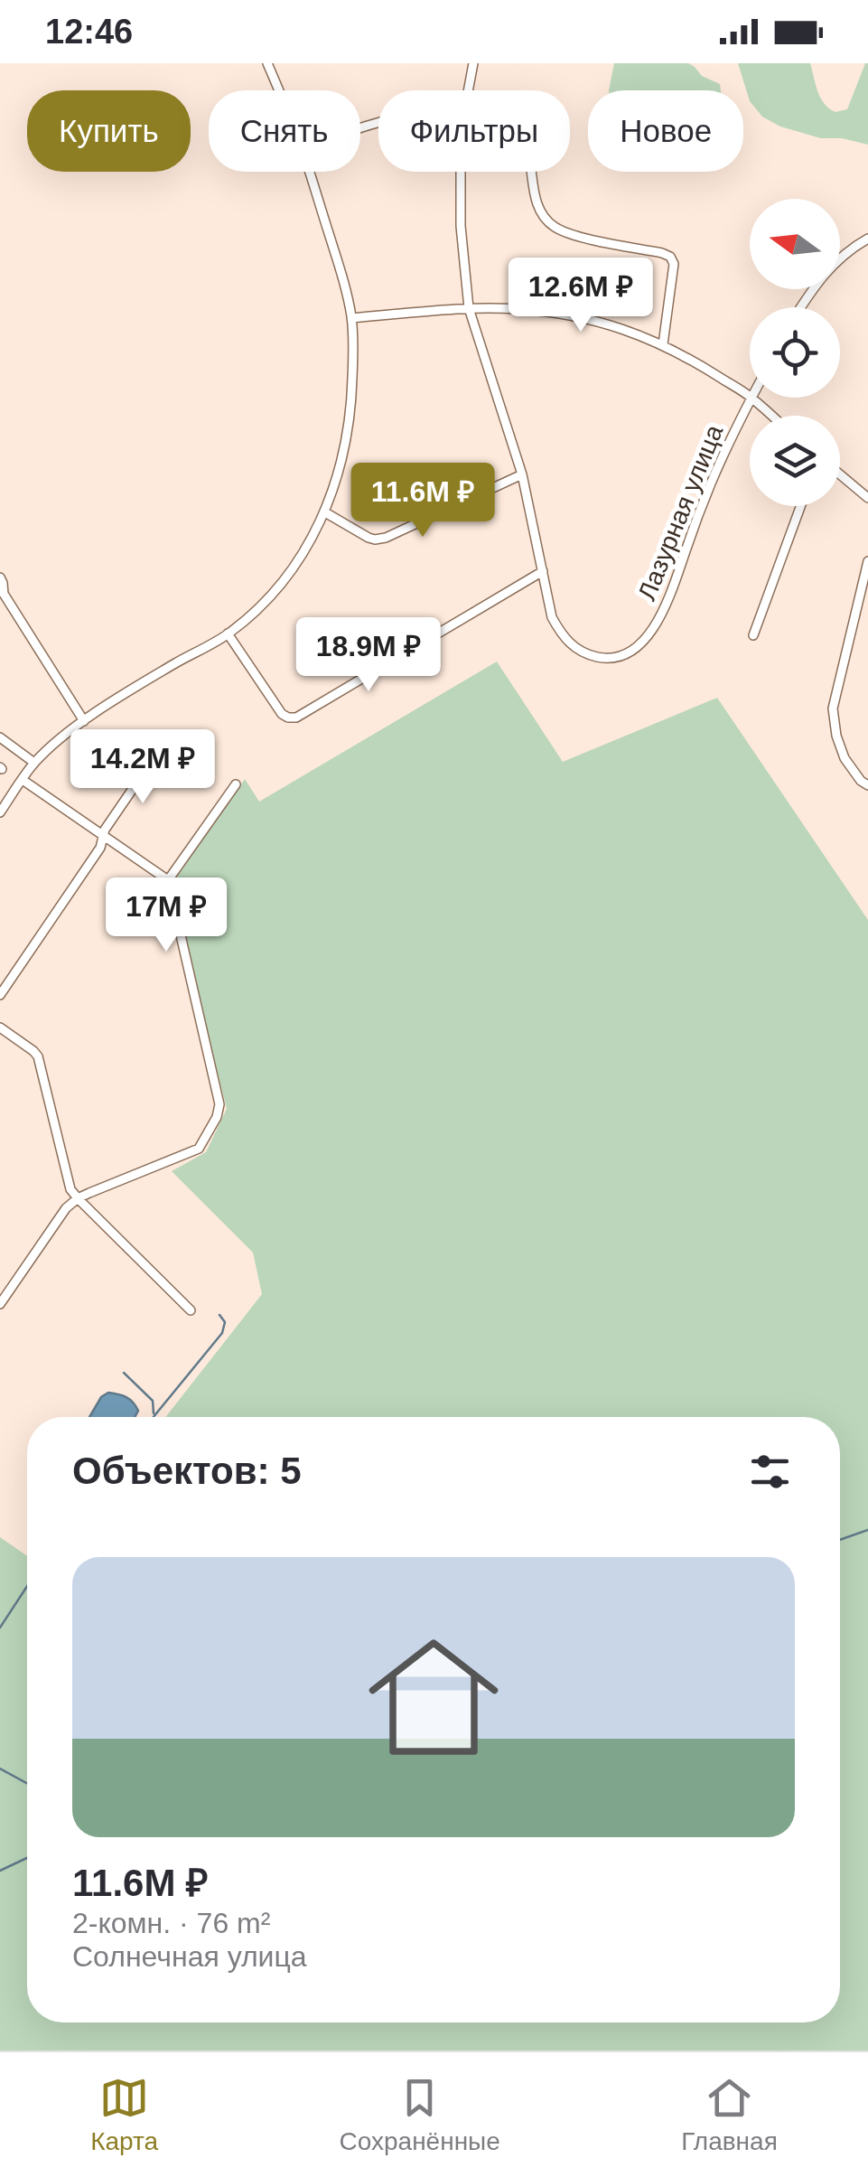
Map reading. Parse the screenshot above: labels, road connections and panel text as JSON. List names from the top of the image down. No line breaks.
{"streets":{"street":["Лазурная улица"]},"north":"left","page":{"status":"12:46","chip":["Купить","Снять","Фильтры","Новое"],"price":["12.6M ₽","11.6M ₽","18.9M ₽","14.2M ₽","17M ₽"],"heading":"Объектов: 5","list":[{"name":"11.6M ₽","note":"2-комн. · 76 m² · Солнечная улица"}],"tabs":["Карта","Сохранённые","Главная"]}}
